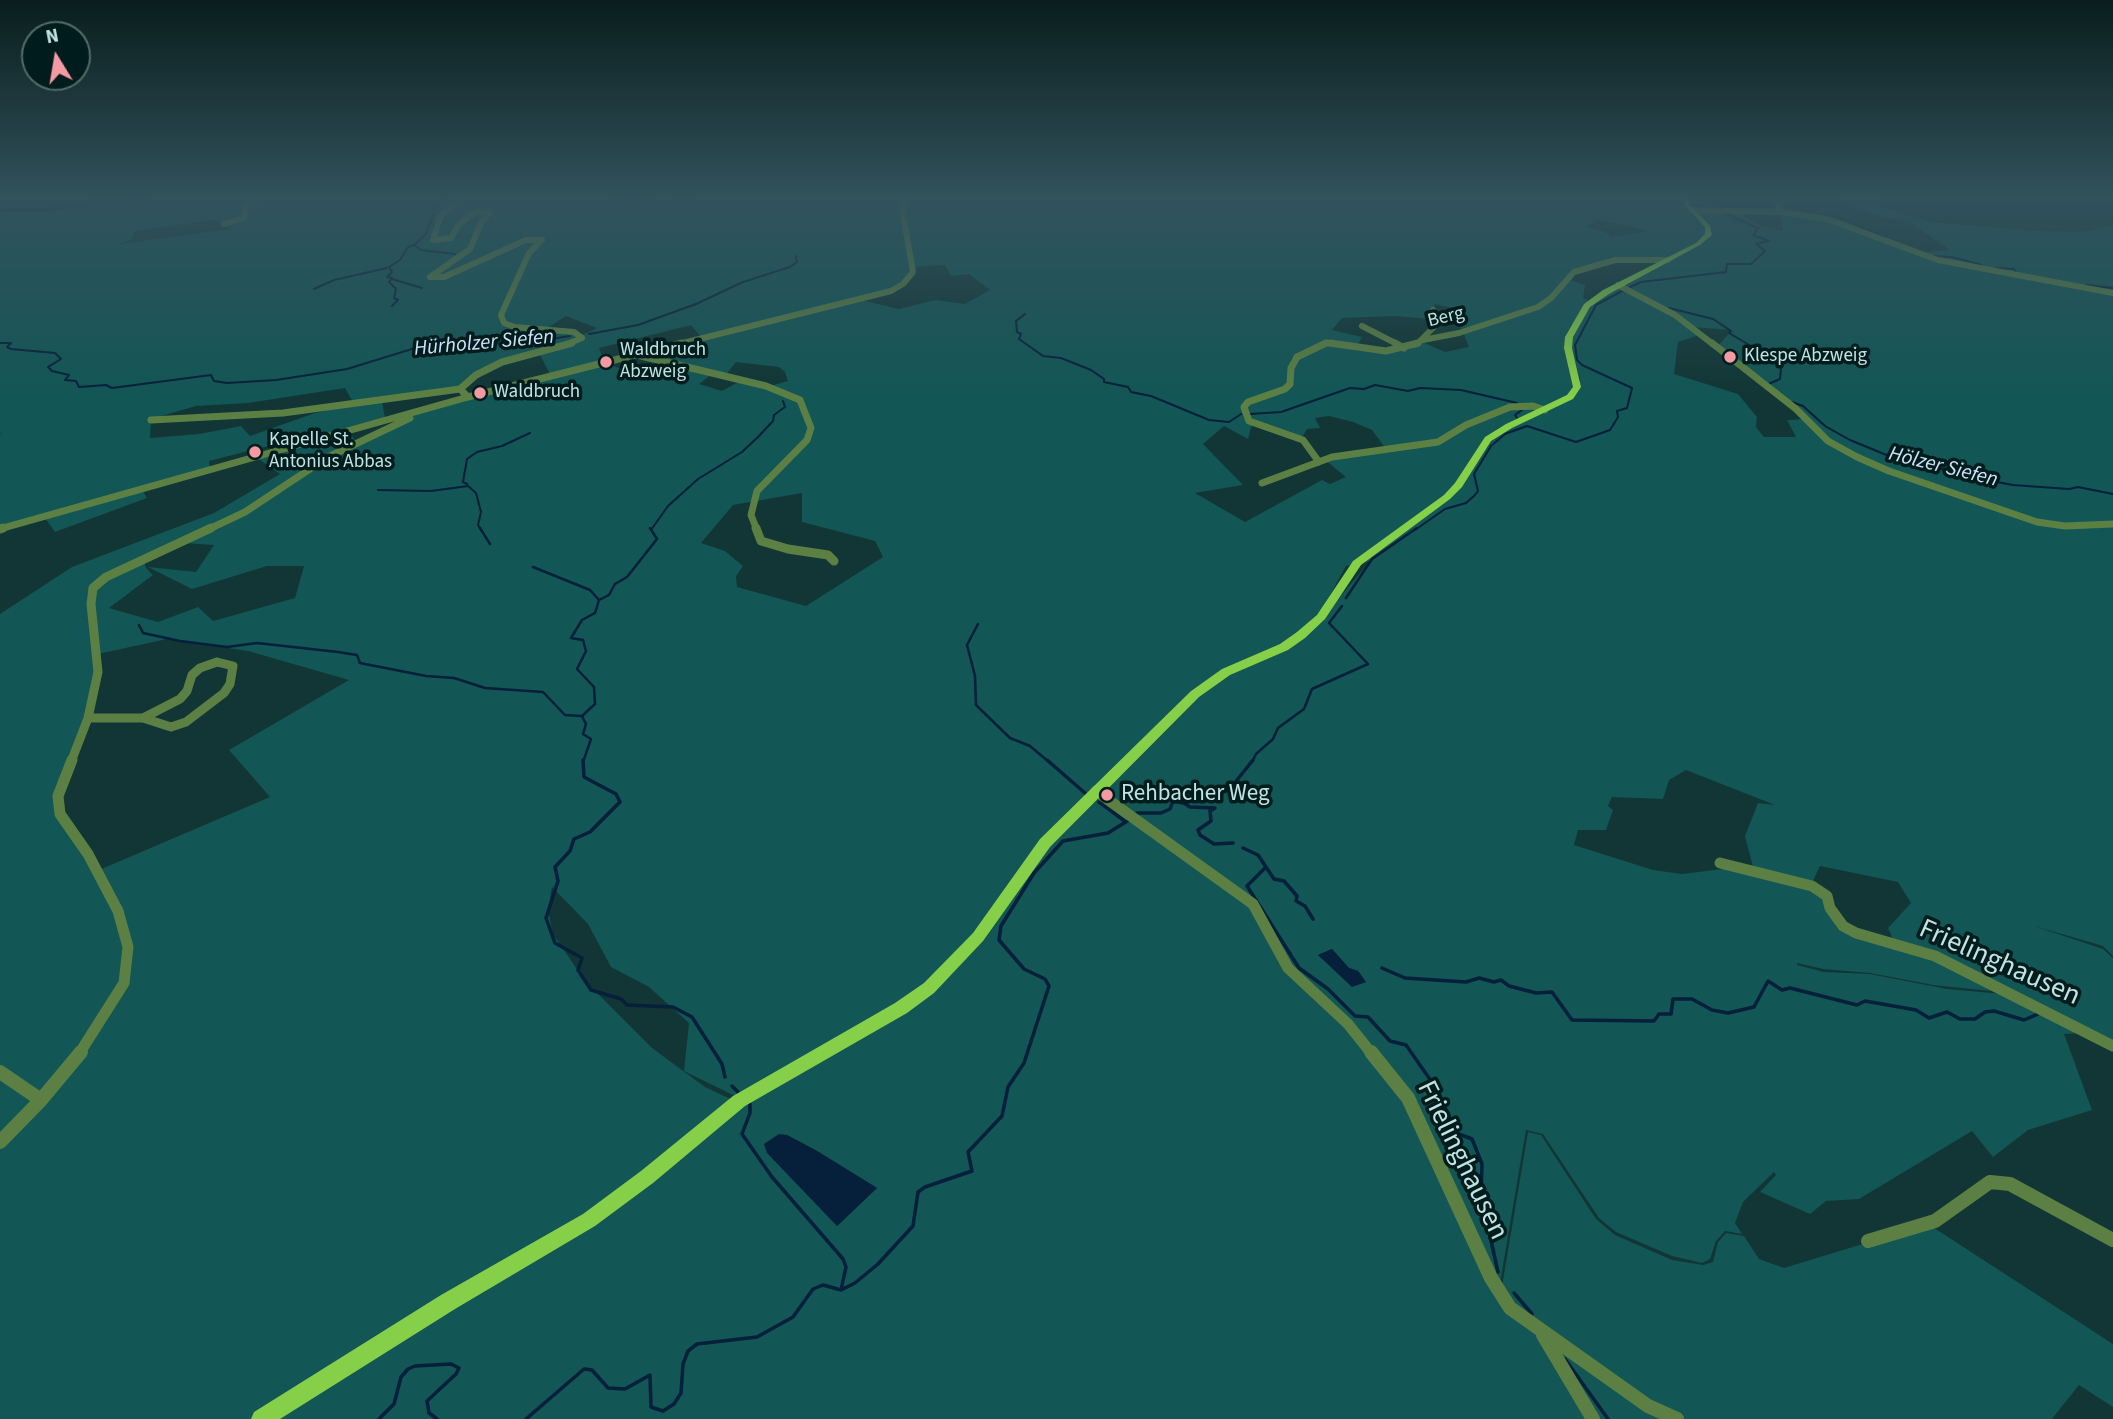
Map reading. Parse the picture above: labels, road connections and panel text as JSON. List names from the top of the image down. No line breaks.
{"streets":{"street":["Berg","Frielinghausen"]},"water":["Hürholzer Siefen","Hölzer Siefen"],"places":["Klespe Abzweig","Waldbruch Abzweig","Waldbruch","Kapelle St. Antonius Abbas","Rehbacher Weg"],"north":"top"}
